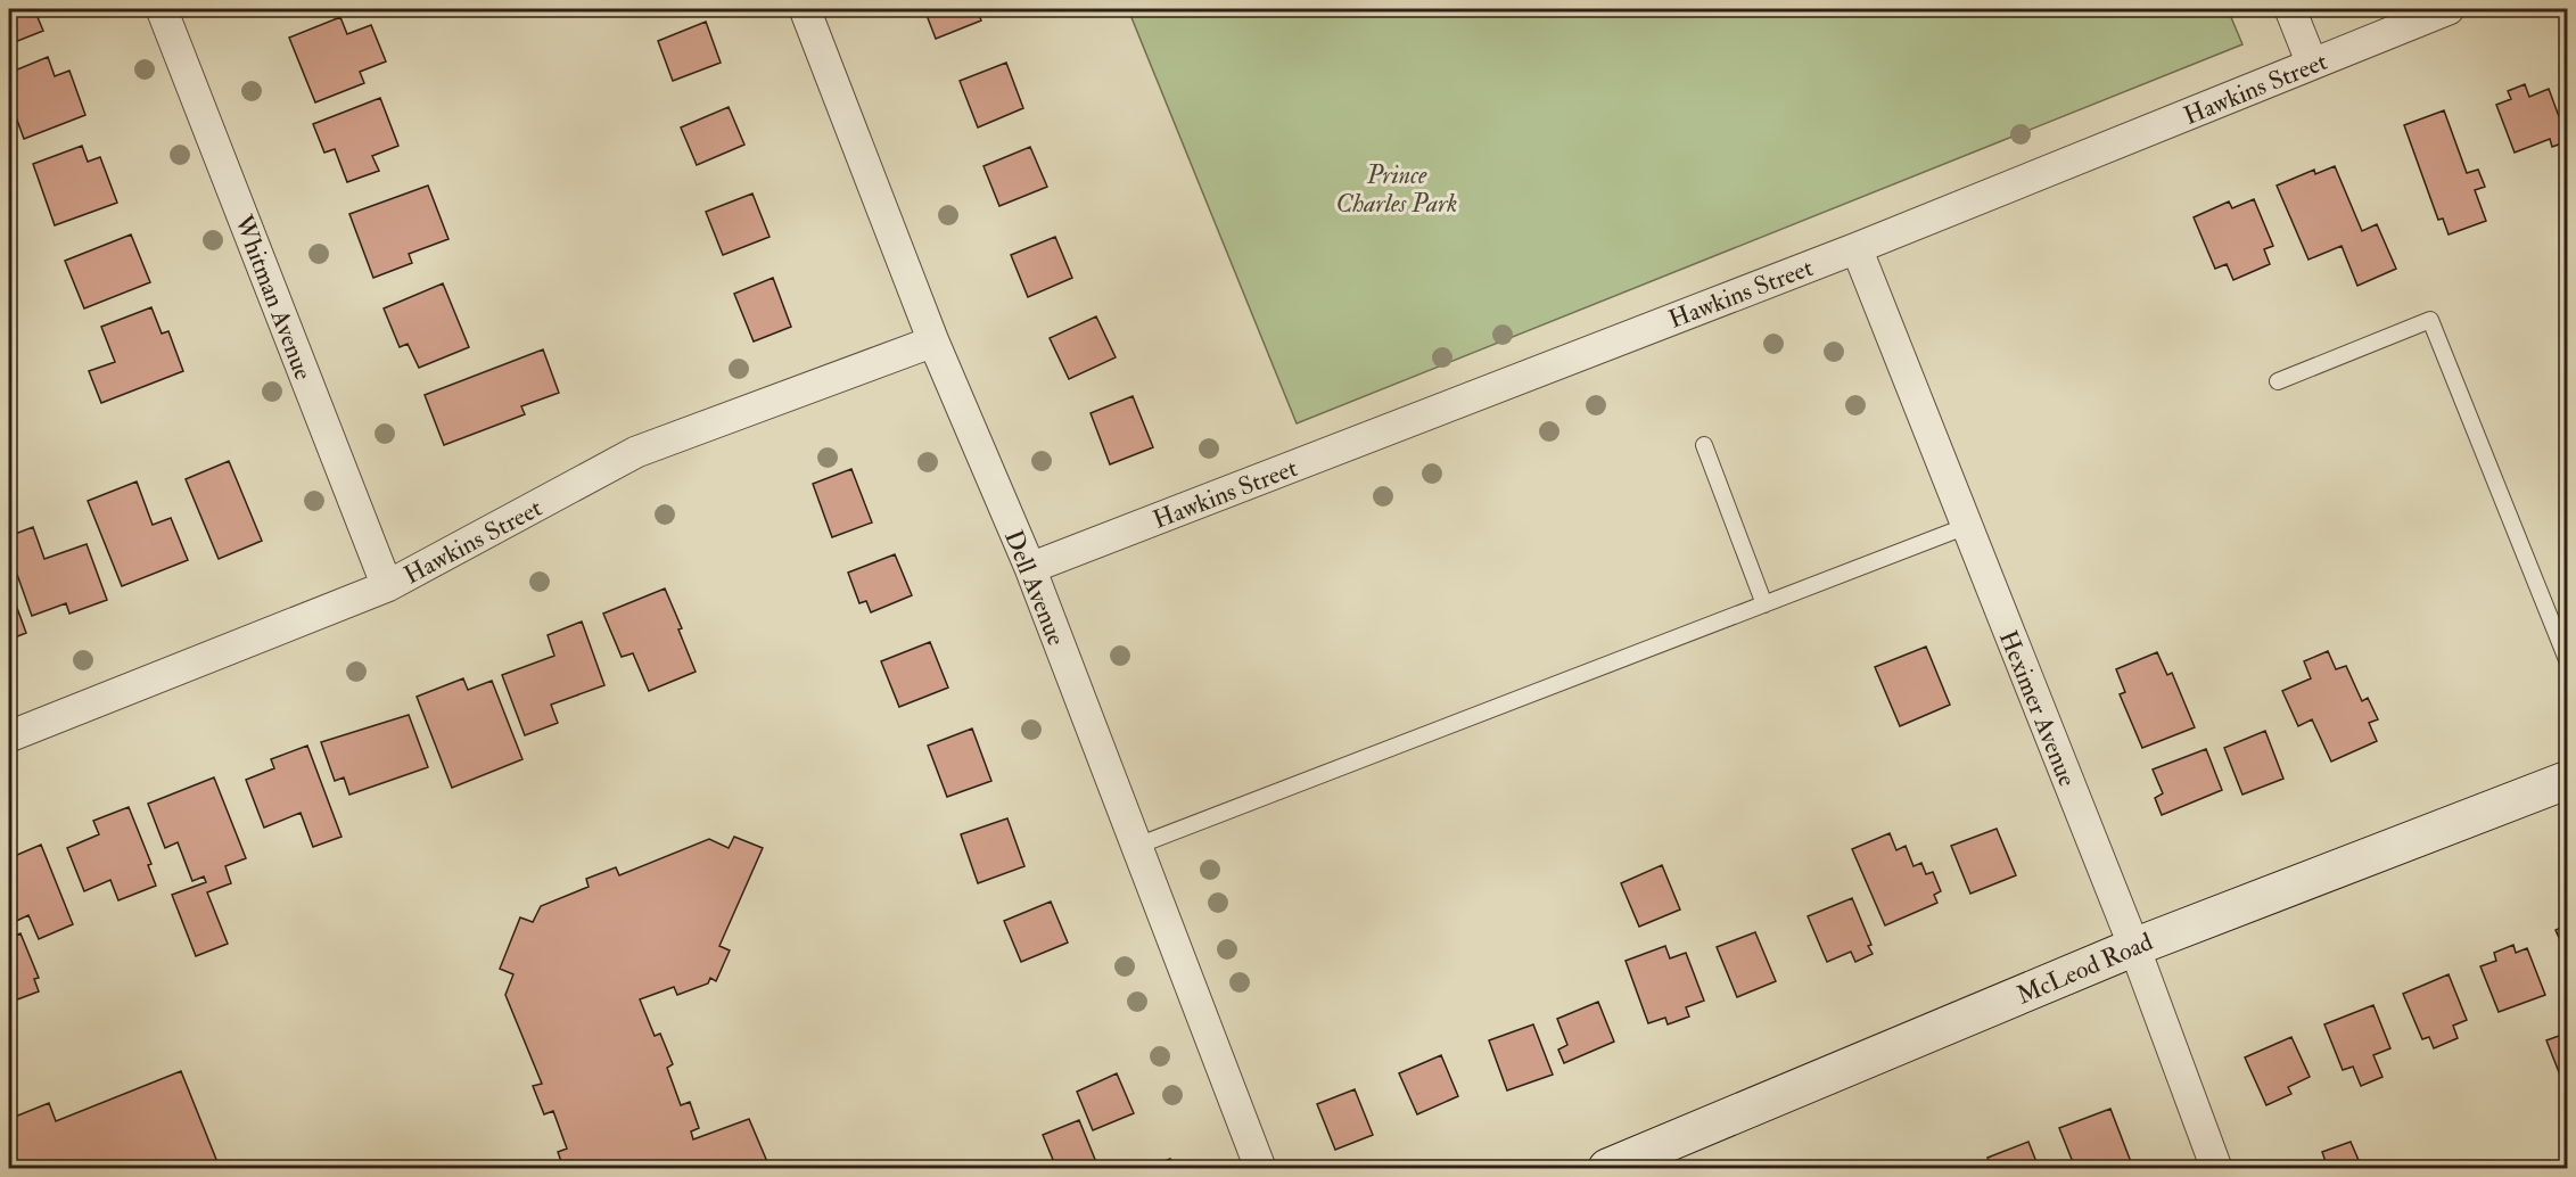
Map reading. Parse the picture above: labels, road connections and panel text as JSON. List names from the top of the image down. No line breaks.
{"streets":{"main road":["McLeod Road"],"street":["Hawkins Street","Whitman Avenue","Dell Avenue","Heximer Avenue"]},"crossings":[["Hawkins Street","Whitman Avenue"],["Hawkins Street","Dell Avenue"],["Hawkins Street","Heximer Avenue"],["Heximer Avenue","McLeod Road"]],"parks":["Prince Charles Park"]}
